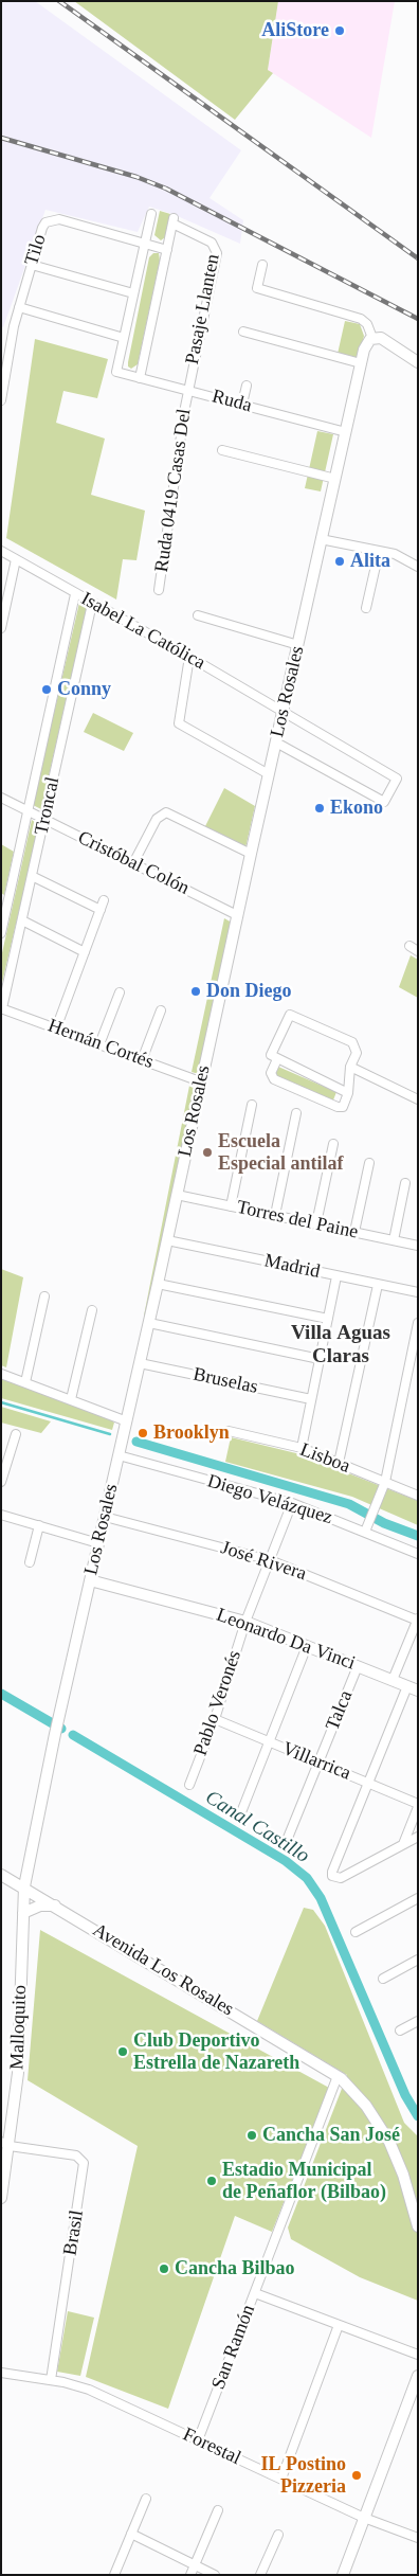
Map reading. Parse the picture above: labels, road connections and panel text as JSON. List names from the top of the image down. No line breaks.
{"streets":{"street":["Tilo","Pasaje Llanten","Ruda","Ruda 0419 Casas Del","Isabel La Católica","Los Rosales","Troncal","Cristóbal Colón","Hernán Cortés","Torres del Paine","Madrid","Bruselas","Lisboa","Diego Velázquez","José Rivera","Leonardo Da Vinci","Pablo Veronés","Talca","Villarrica","Avenida Los Rosales","Malloquito","Brasil","San Ramón","Forestal"]},"crossings":[["Tilo","Pasaje Llanten"],["Pasaje Llanten","Ruda"],["Pasaje Llanten","Ruda 0419 Casas Del"],["Ruda","Ruda 0419 Casas Del"],["Ruda","Los Rosales"],["Isabel La Católica","Los Rosales"],["Isabel La Católica","Troncal"],["Los Rosales","Cristóbal Colón"],["Los Rosales","Hernán Cortés"],["Los Rosales","Torres del Paine"],["Los Rosales","Madrid"],["Los Rosales","Bruselas"],["Los Rosales","Diego Velázquez"],["Los Rosales","José Rivera"],["Los Rosales","Leonardo Da Vinci"],["Los Rosales","Avenida Los Rosales"],["Los Rosales","Malloquito"],["Troncal","Cristóbal Colón"],["Troncal","Hernán Cortés"],["Diego Velázquez","Pablo Veronés"],["José Rivera","Pablo Veronés"],["Leonardo Da Vinci","Pablo Veronés"],["Leonardo Da Vinci","Talca"],["Pablo Veronés","Villarrica"],["Talca","Villarrica"],["Avenida Los Rosales","Malloquito"],["Avenida Los Rosales","San Ramón"],["Malloquito","Brasil"],["Brasil","Forestal"],["San Ramón","Forestal"]],"districts":["Villa Aguas Claras"],"water":["Canal Castillo"],"places":["AliStore","Alita","Conny","Ekono","Don Diego","Escuela Especial antilaf","Brooklyn","Club Deportivo Estrella de Nazareth","Cancha San José","Estadio Municipal de Peñaflor (Bilbao)","Cancha Bilbao","IL Postino Pizzeria"]}
